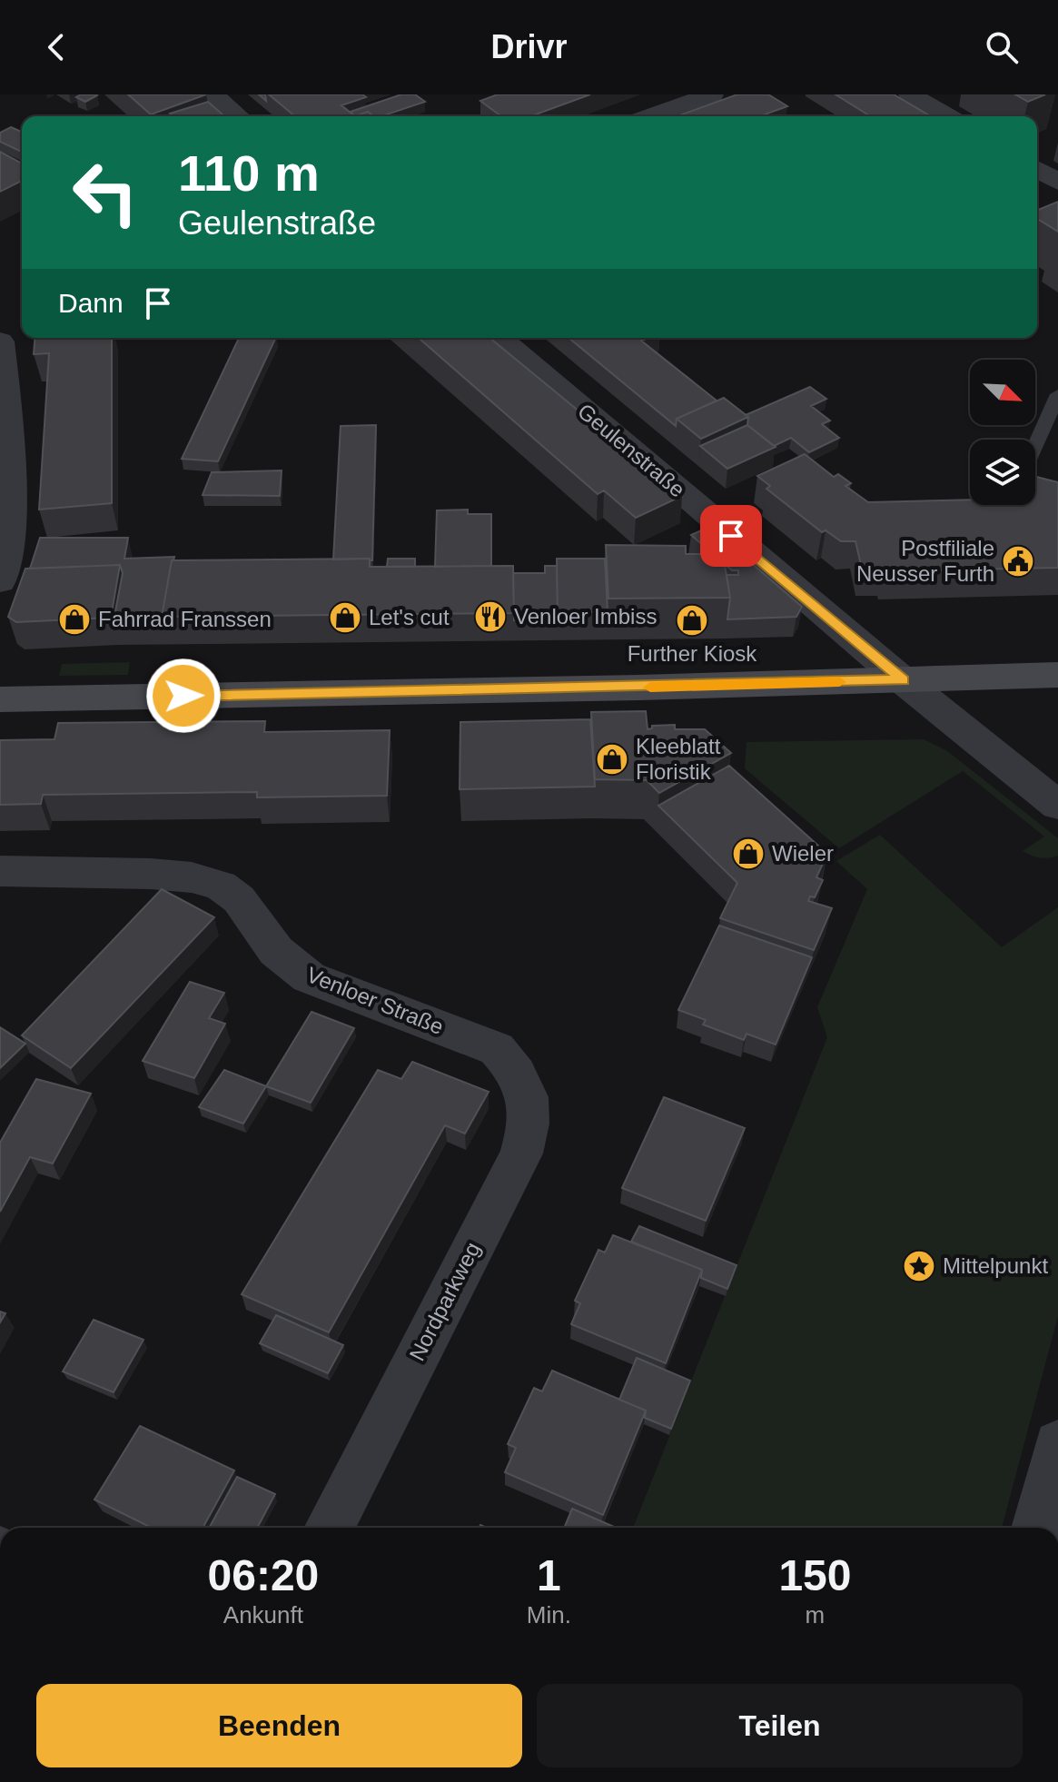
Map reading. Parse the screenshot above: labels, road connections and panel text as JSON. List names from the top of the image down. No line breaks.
{"streets":{"street":["Geulenstraße","Venloer Straße","Nordparkweg"]},"crossings":[["Venloer Straße","Nordparkweg"]],"places":{"public building":["Postfiliale Neusser Furth"],"restaurant":["Venloer Imbiss"],"shop":["Let's cut","Fahrrad Franssen","Further Kiosk","Kleeblatt Floristik","Wieler"],"place":["Mittelpunkt"]},"north":"bottom right","page":{"header":"Drivr","turn":["110 m","Geulenstraße"],"then":"Dann","eta":["06:20","Ankunft","1","Min.","150","m"],"buttons":["Beenden","Teilen"]}}
